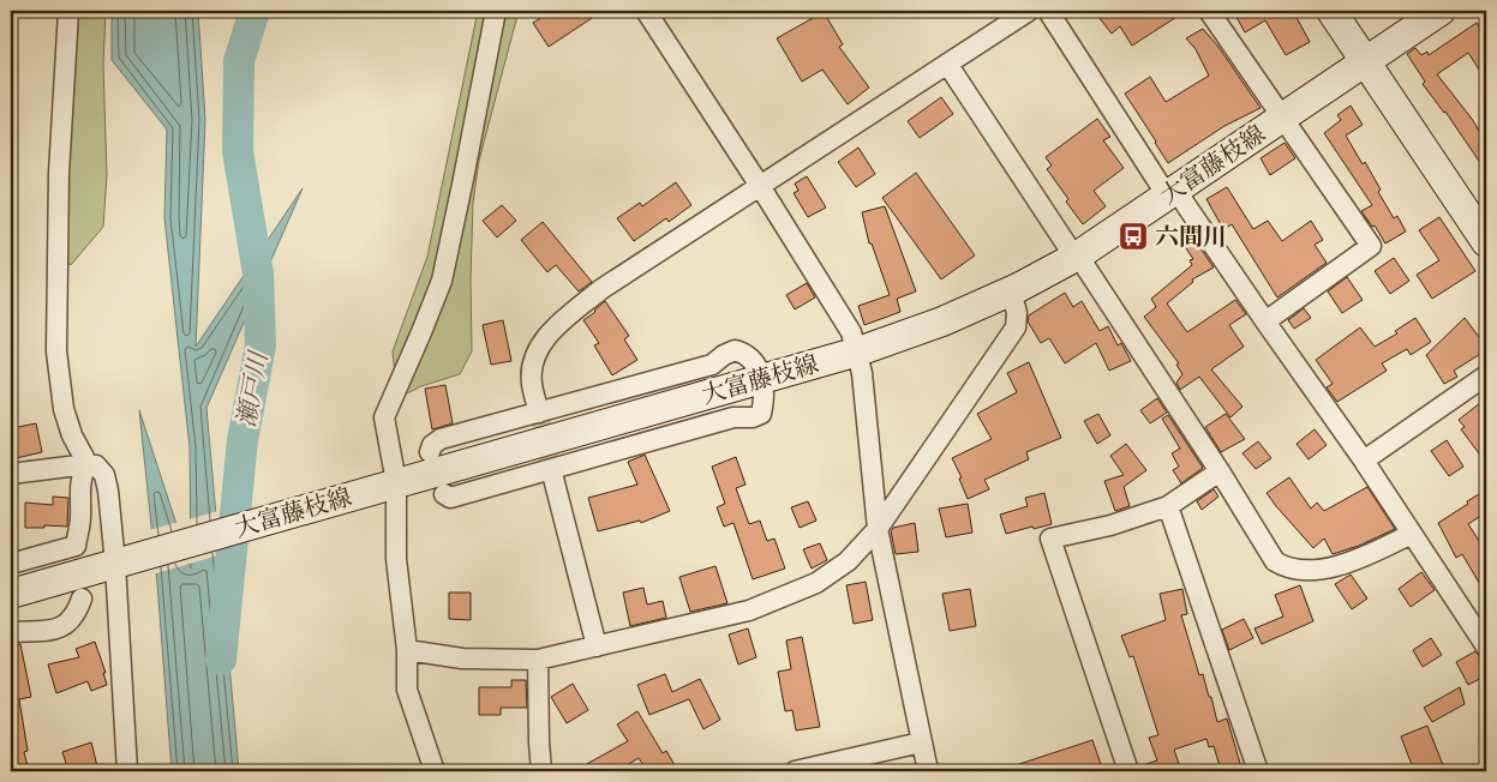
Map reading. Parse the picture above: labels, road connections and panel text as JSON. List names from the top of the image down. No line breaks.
{"streets":{"main road":["大富藤枝線"]},"water":["瀬戸川"],"places":{"bus stop":["六間川"]}}
